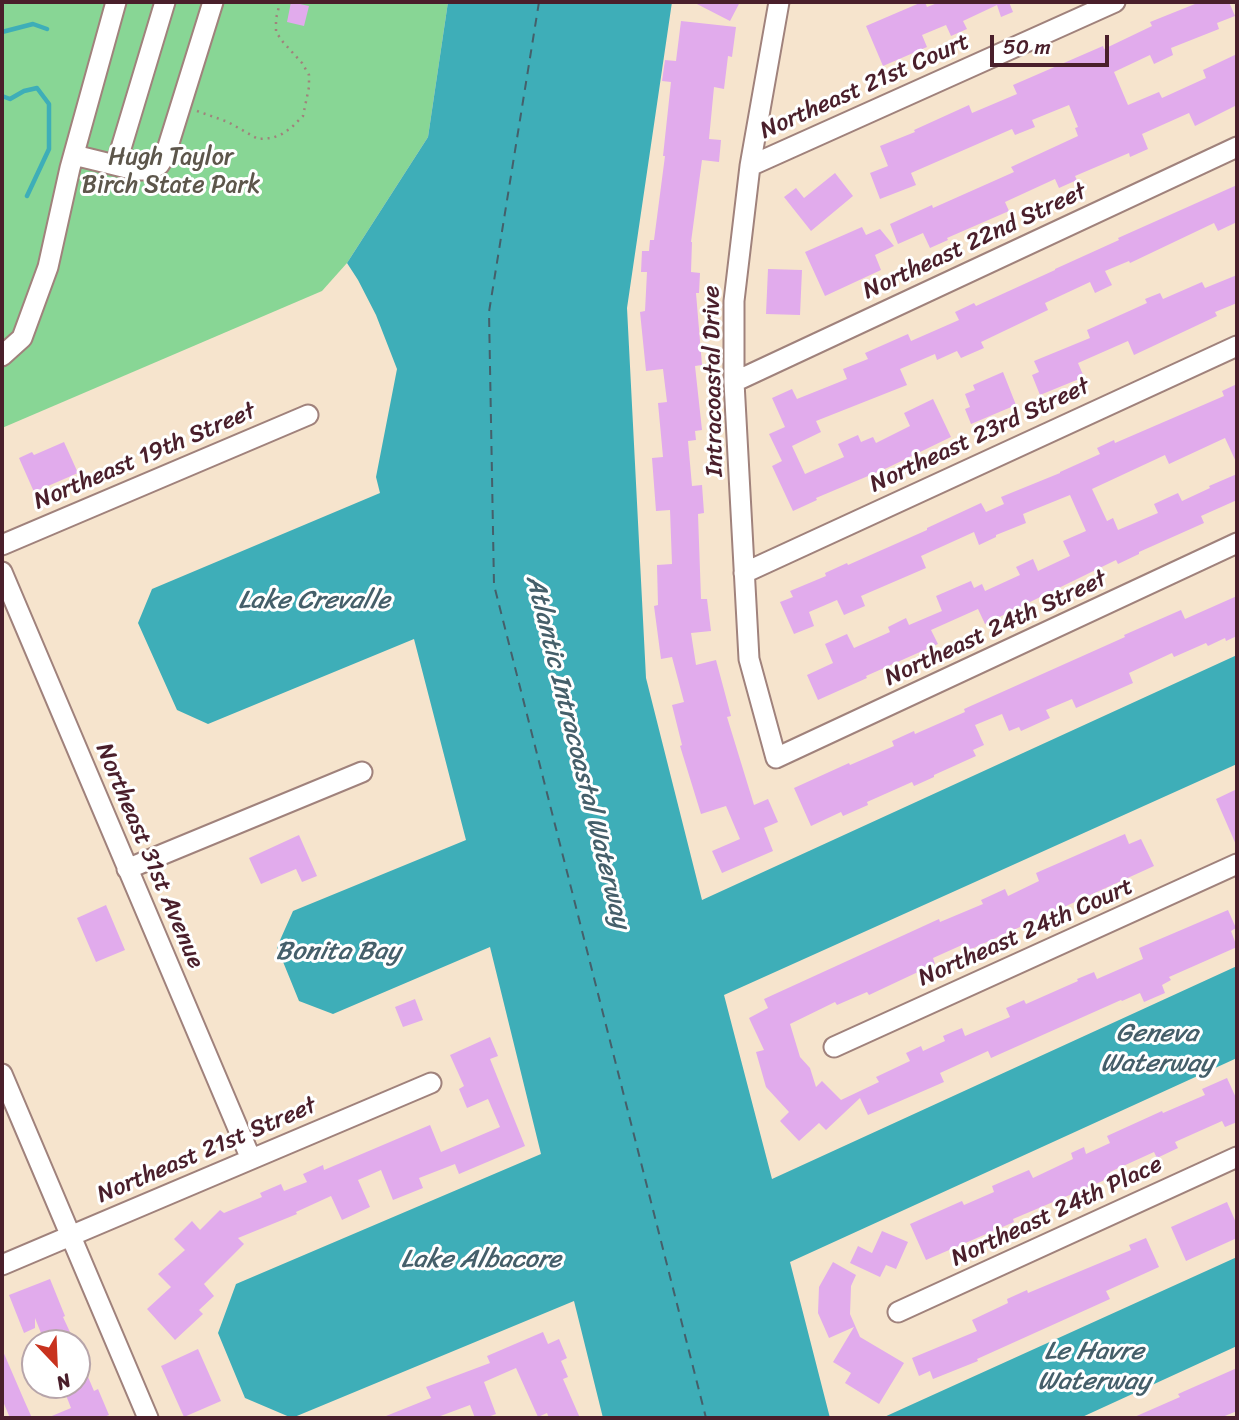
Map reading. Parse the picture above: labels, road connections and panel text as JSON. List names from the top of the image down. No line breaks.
{"streets":{"street":["Northeast 21st Court","Northeast 22nd Street","Intracoastal Drive","Northeast 23rd Street","Northeast 19th Street","Northeast 24th Street","Northeast 31st Avenue","Northeast 24th Court","Northeast 21st Street","Northeast 24th Place"]},"crossings":[["Northeast 21st Court","Intracoastal Drive"],["Northeast 22nd Street","Intracoastal Drive"],["Intracoastal Drive","Northeast 23rd Street"],["Intracoastal Drive","Northeast 24th Street"],["Northeast 31st Avenue","Northeast 21st Street"]],"water":["Lake Crevalle","Atlantic Intracoastal Waterway","Bonita Bay","Geneva Waterway","Lake Albacore","Le Havre Waterway"],"parks":["Hugh Taylor Birch State Park"],"scale_bar":"50 m","north":"bottom right"}
